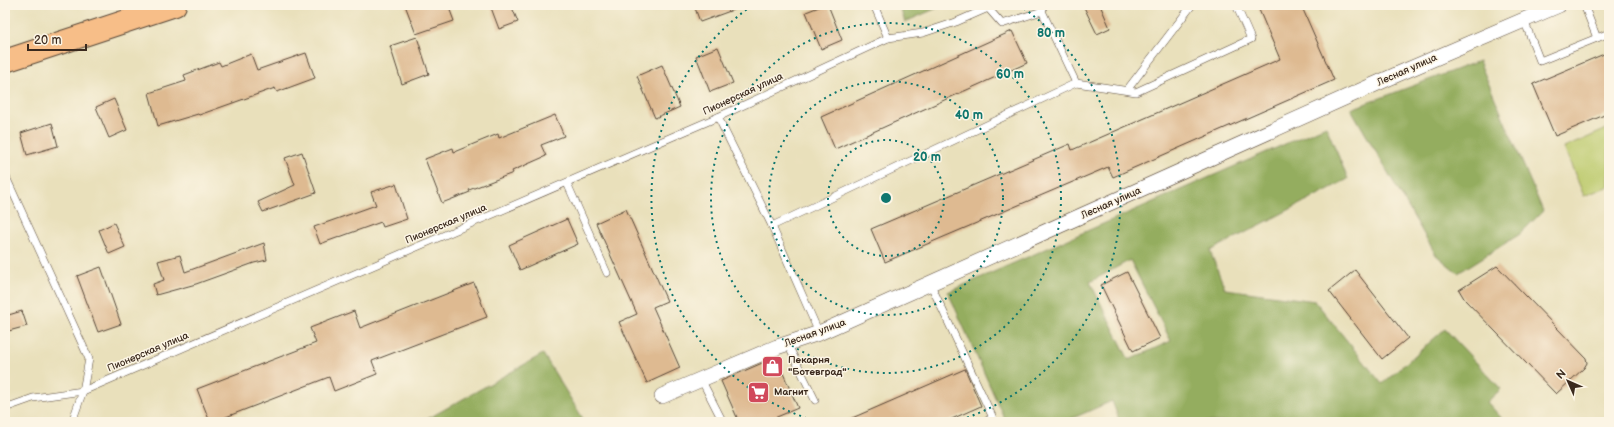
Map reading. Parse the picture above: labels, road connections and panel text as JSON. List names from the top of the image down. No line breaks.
{"streets":{"street":["Лесная улица"],"lane":["Пионерская улица"]},"places":{"shop":["Пекарня \"Ботевград\""],"supermarket":["Магнит"]},"scale_bar":"20 m","north":"top left","rings":["80 m","60 m","40 m","20 m"]}
